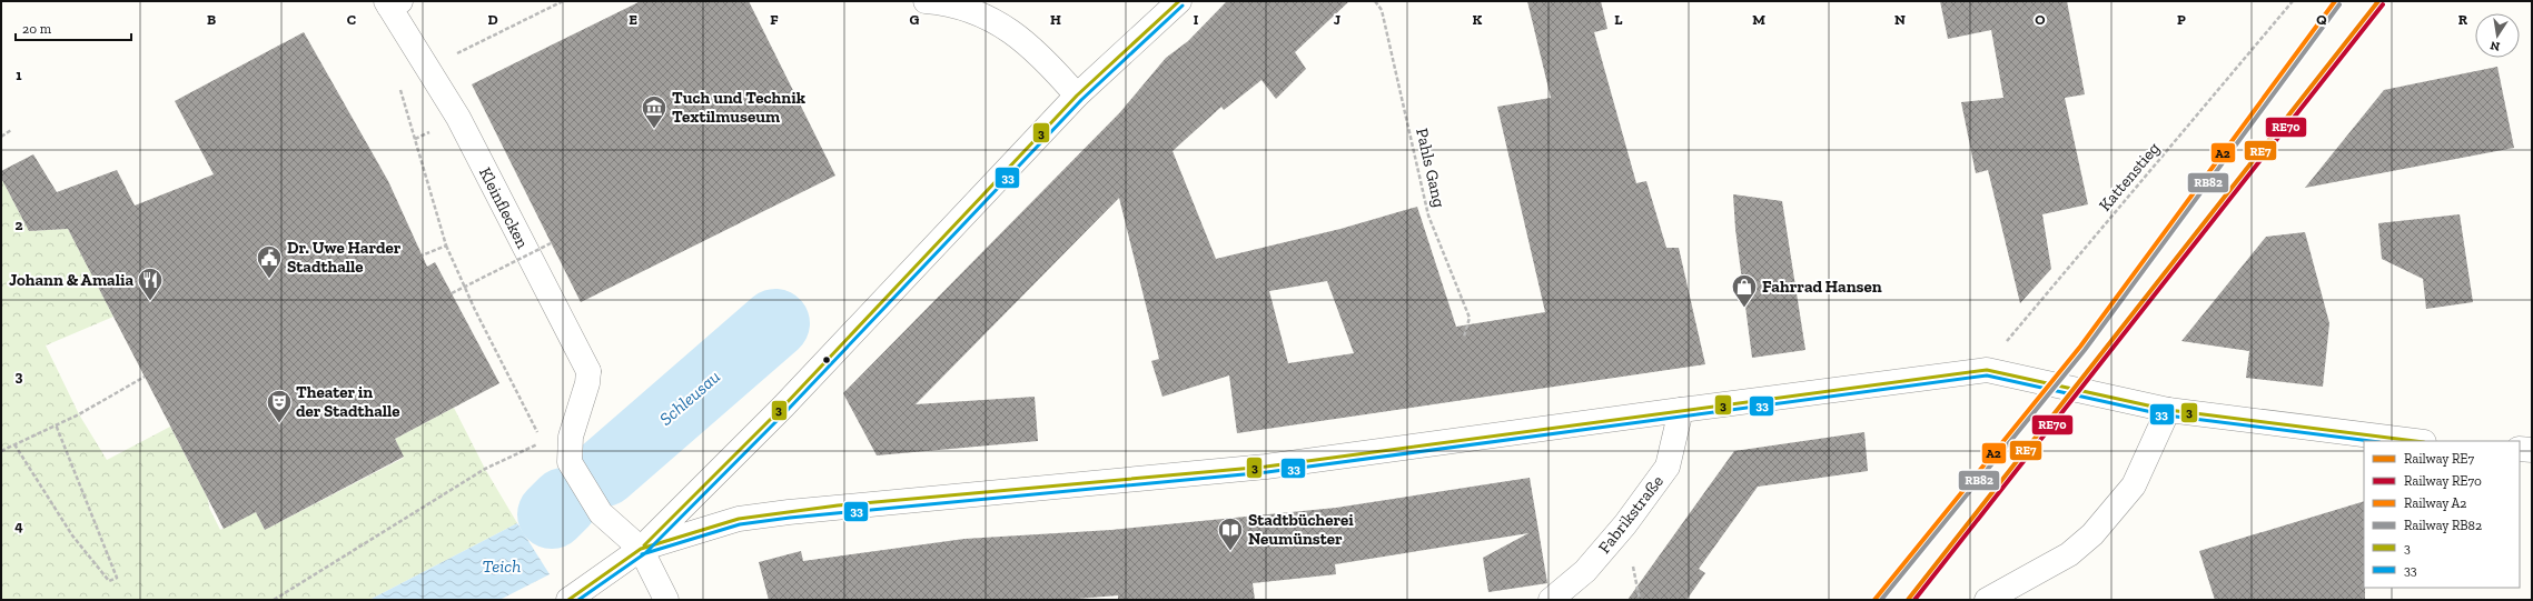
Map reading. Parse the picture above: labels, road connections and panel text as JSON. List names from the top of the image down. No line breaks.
{"streets":{"street":["Kleinflecken","Fabrikstraße"],"path":["Pahls Gang","Kattenstieg"]},"water":["Schleusau","Teich"],"places":{"museum":["Tuch und Technik Textilmuseum"],"public building":["Dr. Uwe Harder Stadthalle"],"restaurant":["Johann & Amalia"],"shop":["Fahrrad Hansen"],"theatre":["Theater in der Stadthalle"],"library":["Stadtbücherei Neumünster"]},"lines":["rail line RE7","rail line A2","transit line 3","rail line RE70","rail line RB82","transit line 33"],"legend":["Railway RE7","Railway RE70","Railway A2","Railway RB82","3","33"],"scale_bar":"20 m","north":"bottom","grid":{"columns":["B","C","D","E","F","G","H","I","J","K","L","M","N","O","P","Q","R"],"rows":["1","2","3","4"]}}
